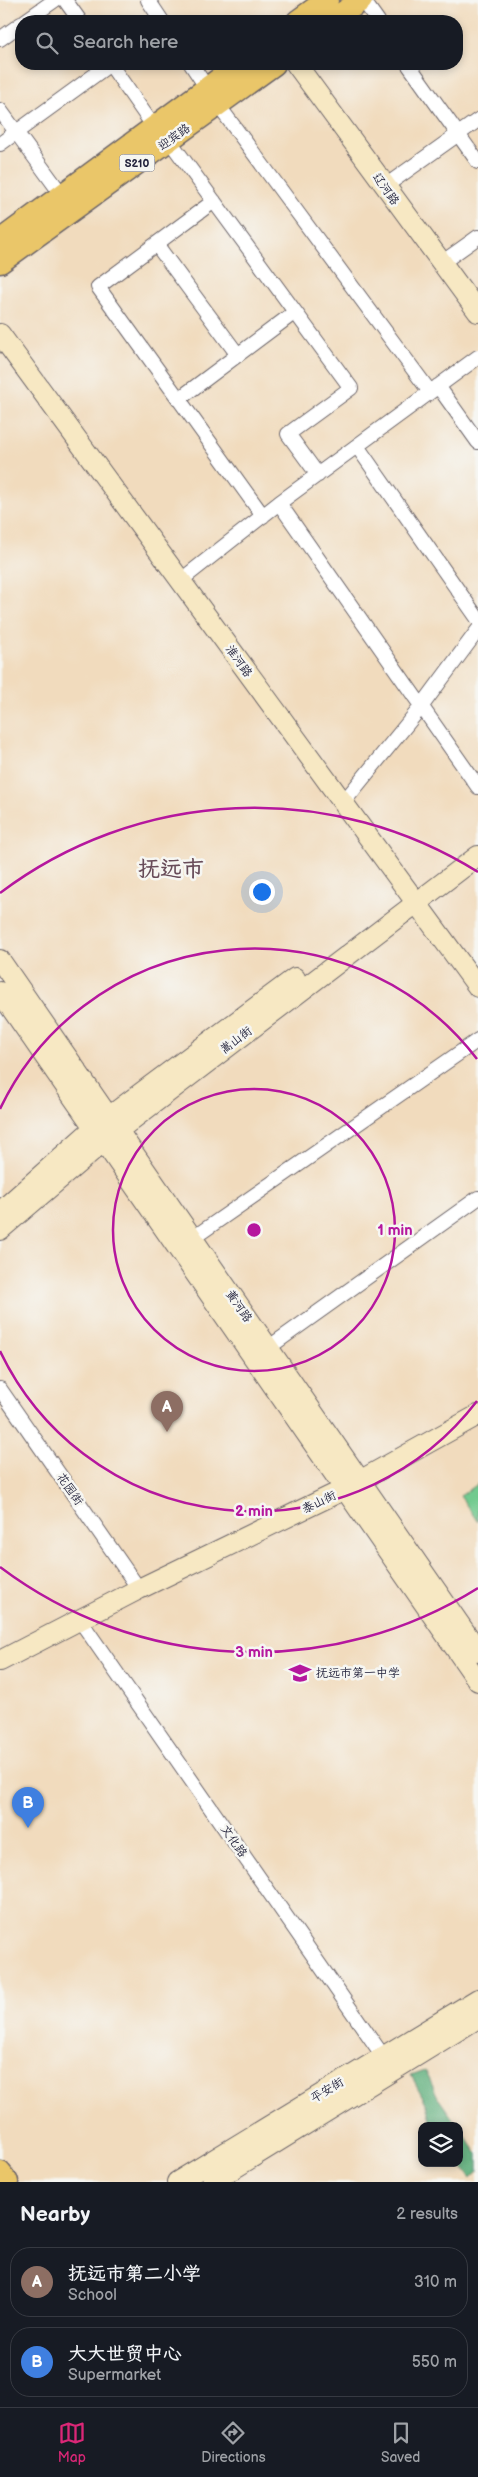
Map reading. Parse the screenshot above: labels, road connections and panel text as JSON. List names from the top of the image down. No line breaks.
{"streets":{"main road":["迎宾路","S210","辽河路","淮河路","嵩山街","黄河路","泰山街","平安街"],"street":["花园街","文化路"]},"crossings":[["淮河路","嵩山街"],["嵩山街","黄河路"],["黄河路","泰山街"],["花园街","泰山街"],["泰山街","文化路"],["文化路","平安街"]],"districts":["抚远市"],"places":{"school or university":["抚远市第一中学"]},"page":{"search":"Search here","pins":["A","B"],"heading":["Nearby","2 results"],"list":[{"mark":"A","name":"抚远市第二小学","note":"School","value":"310 m"},{"mark":"B","name":"大大世贸中心","note":"Supermarket","value":"550 m"}],"nav":["Map","Directions","Saved"]},"rings":["1 min","2 min","3 min"]}
